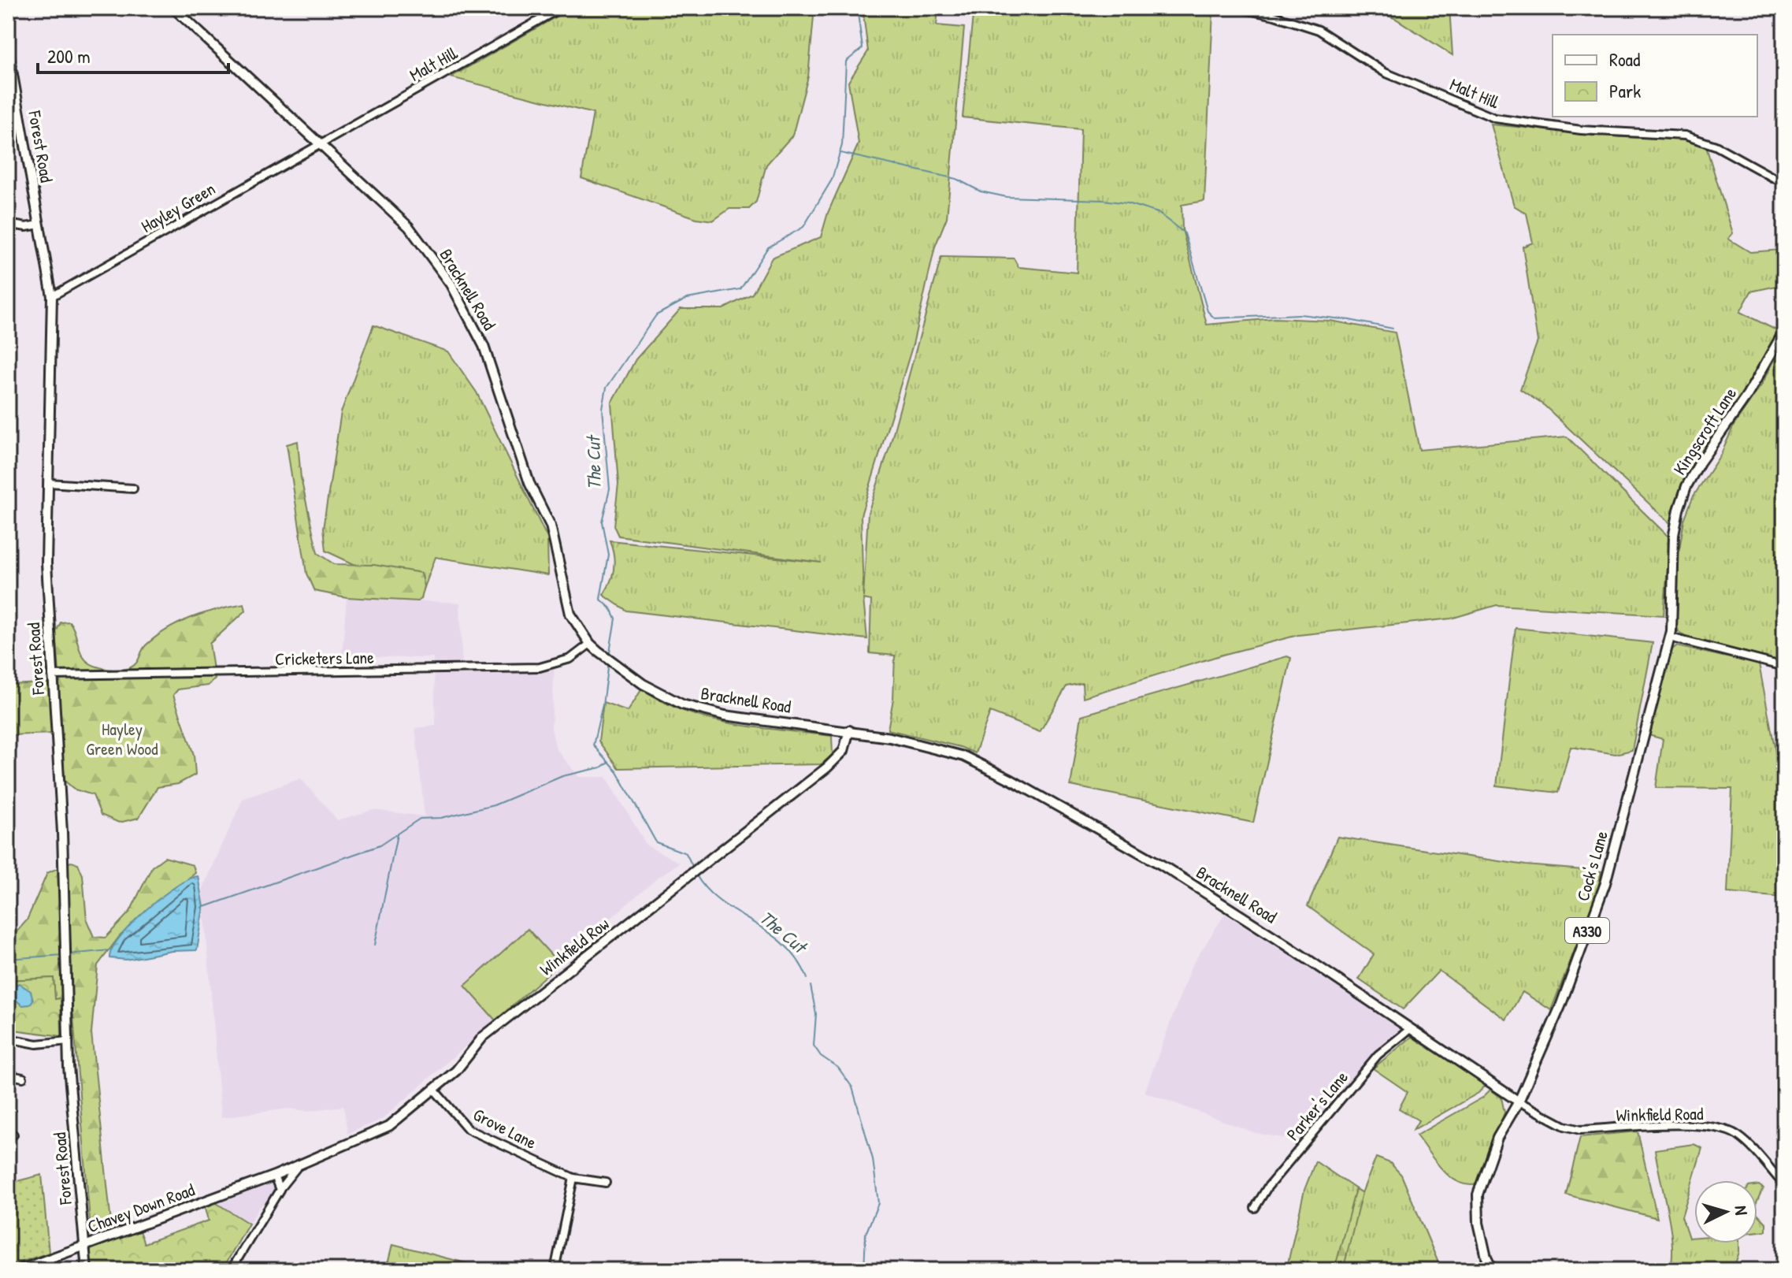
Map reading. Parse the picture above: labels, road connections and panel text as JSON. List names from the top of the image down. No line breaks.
{"streets":{"main road":["Forest Road","Bracknell Road","Kingscroft Lane","Cock's Lane","A330","Winkfield Row","Chavey Down Road"],"street":["Malt Hill","Hayley Green","Cricketers Lane","Parker's Lane","Winkfield Road","Grove Lane"]},"crossings":[["Malt Hill","Hayley Green"],["Malt Hill","Bracknell Road"],["Forest Road","Hayley Green"],["Forest Road","Cricketers Lane"],["Forest Road","Chavey Down Road"],["Hayley Green","Bracknell Road"],["Bracknell Road","Cricketers Lane"],["Bracknell Road","Cock's Lane"],["Bracknell Road","A330"],["Bracknell Road","Winkfield Row"],["Bracknell Road","Parker's Lane"],["Bracknell Road","Winkfield Road"],["Kingscroft Lane","Cock's Lane"],["Cock's Lane","A330"],["Cock's Lane","Winkfield Road"],["A330","Winkfield Road"],["Winkfield Row","Grove Lane"],["Winkfield Row","Chavey Down Road"]],"water":["The Cut"],"parks":["Hayley Green Wood"],"legend":["Road","Park"],"scale_bar":"200 m","north":"right"}
